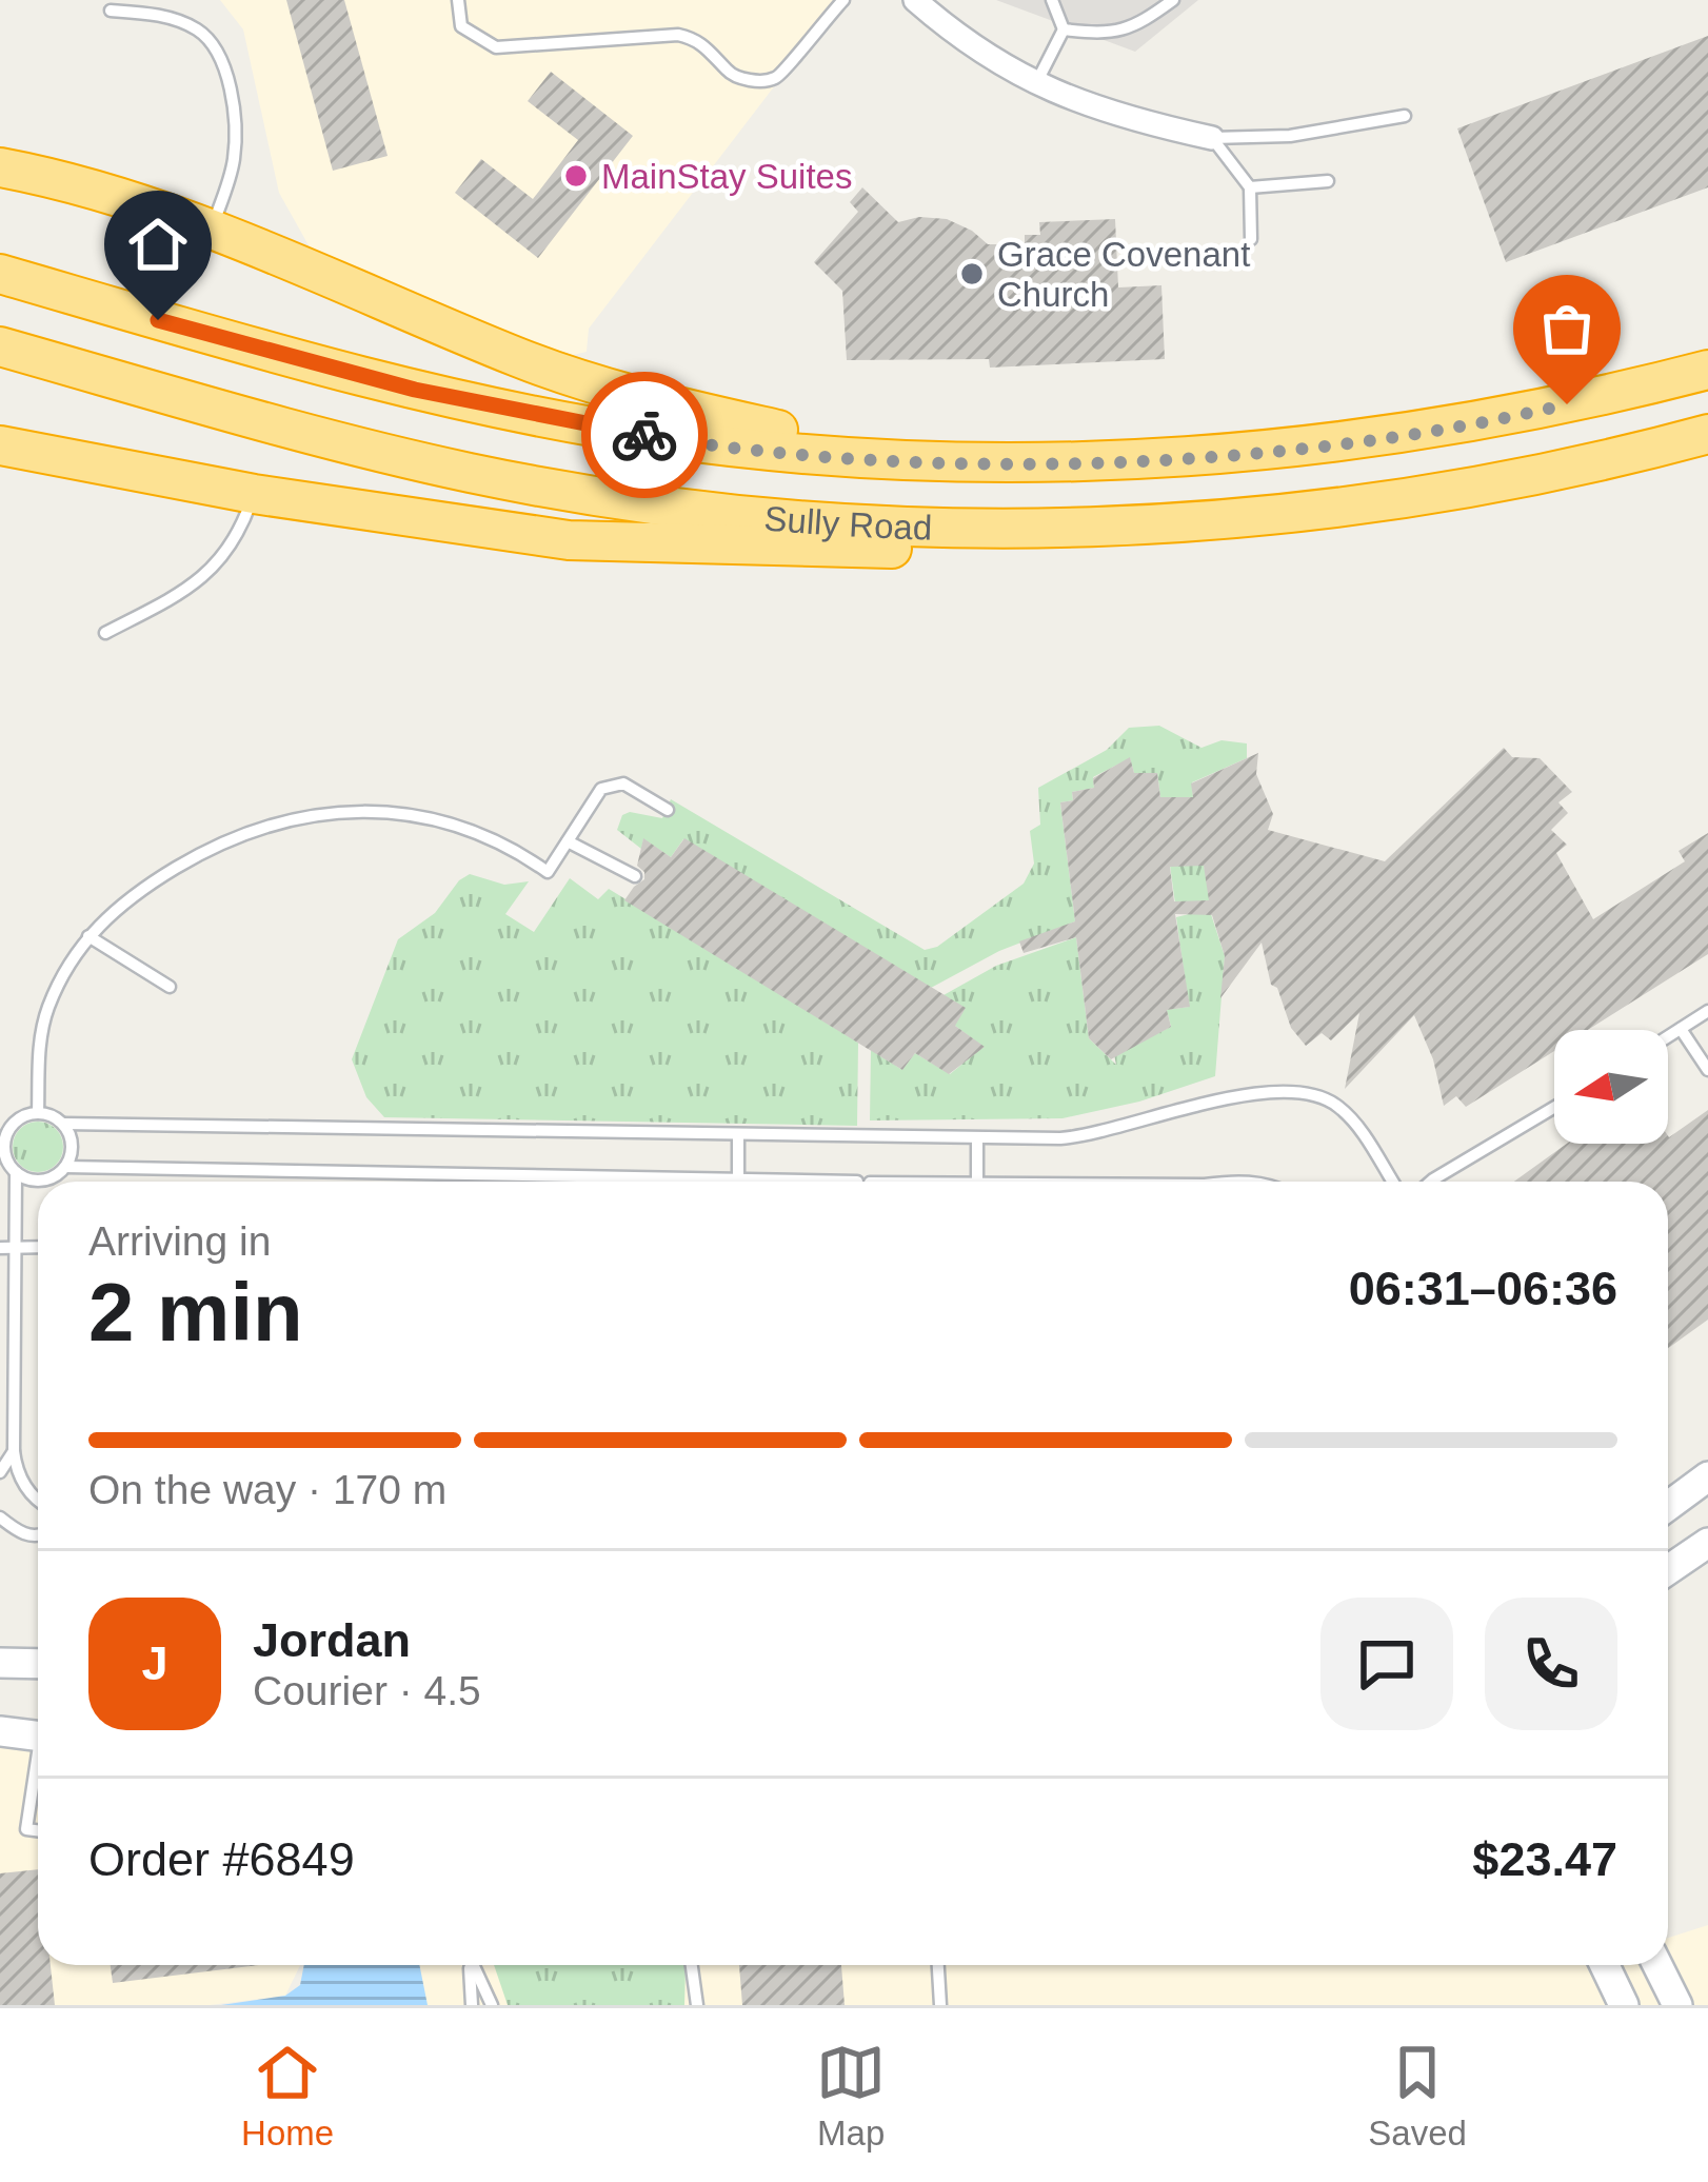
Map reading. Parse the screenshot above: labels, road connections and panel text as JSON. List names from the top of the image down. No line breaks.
{"streets":{"highway":["Sully Road"]},"places":["MainStay Suites","Grace Covenant Church"],"north":"left","page":{"heading":["2 min","Arriving in","06:31–06:36"],"panel":["Jordan","Courier · 4.5","Order #6849","$23.47"],"bar":"On the way · 170 m","round":"J","tabs":["Home","Map","Saved"]}}
